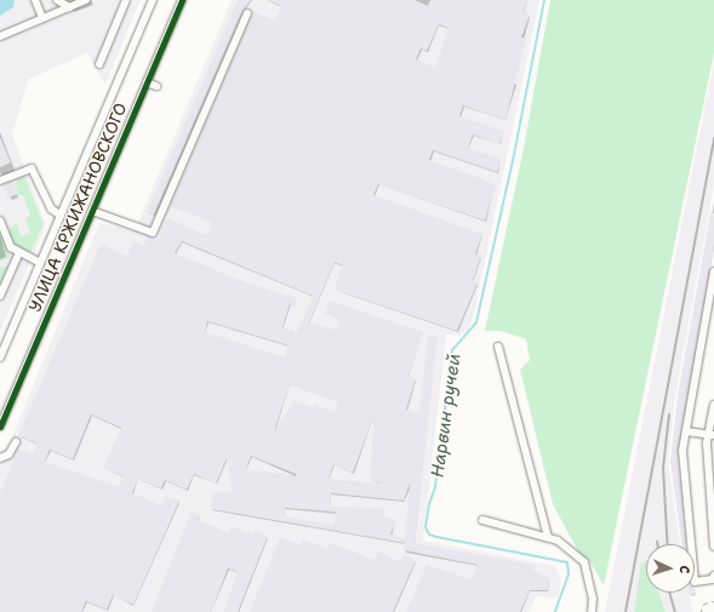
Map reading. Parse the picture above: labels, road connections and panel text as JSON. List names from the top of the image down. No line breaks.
{"streets":{"street":["УЛИЦА КРЖИЖАНОВСКОГО"]},"water":["Нарвин ручей"],"north":"right"}
